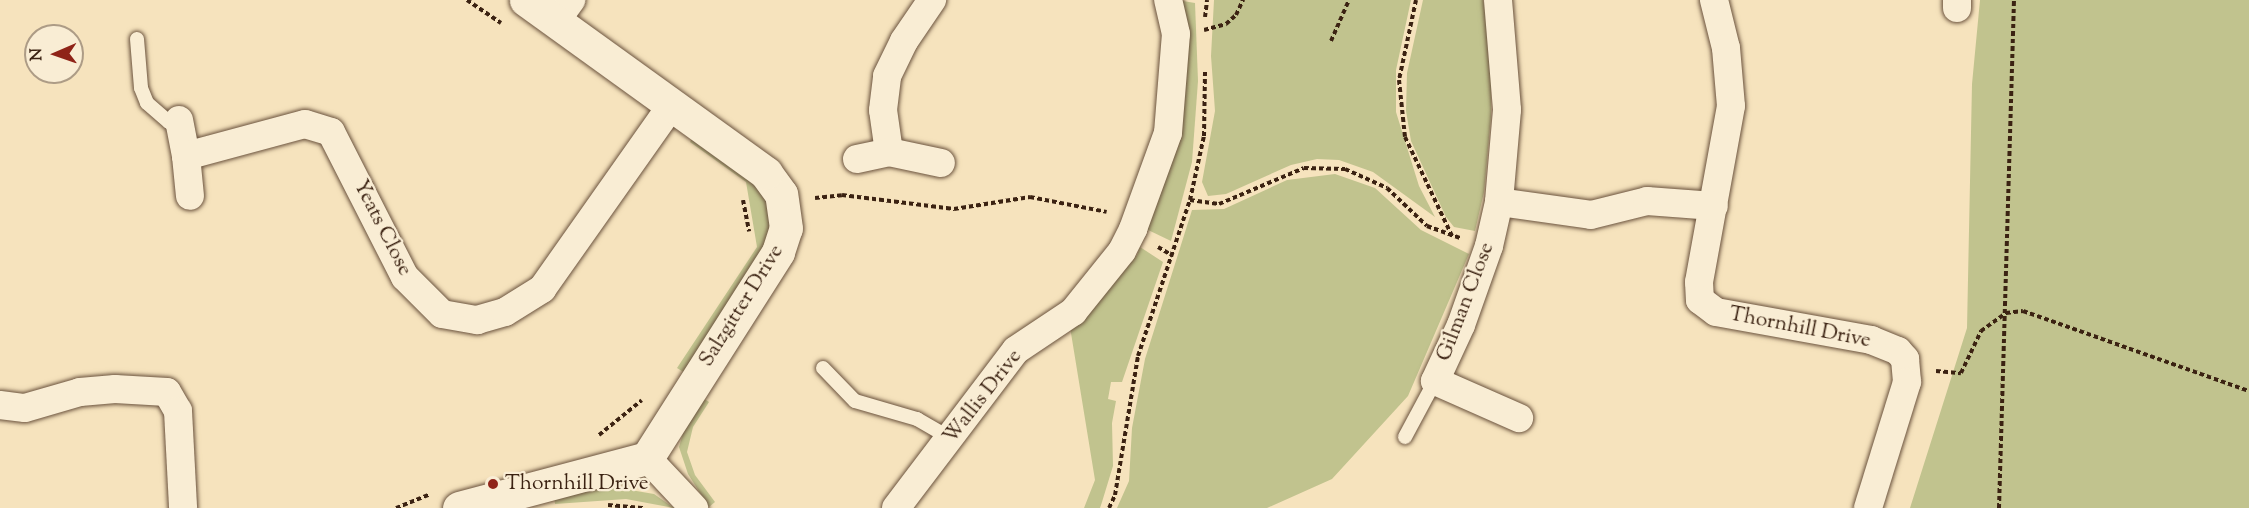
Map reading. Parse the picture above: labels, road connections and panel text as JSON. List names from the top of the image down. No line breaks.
{"streets":{"street":["Yeats Close","Gilman Close","Salzgitter Drive","Thornhill Drive","Wallis Drive"]},"crossings":[["Yeats Close","Salzgitter Drive"]],"places":["Thornhill Drive"],"north":"left"}
